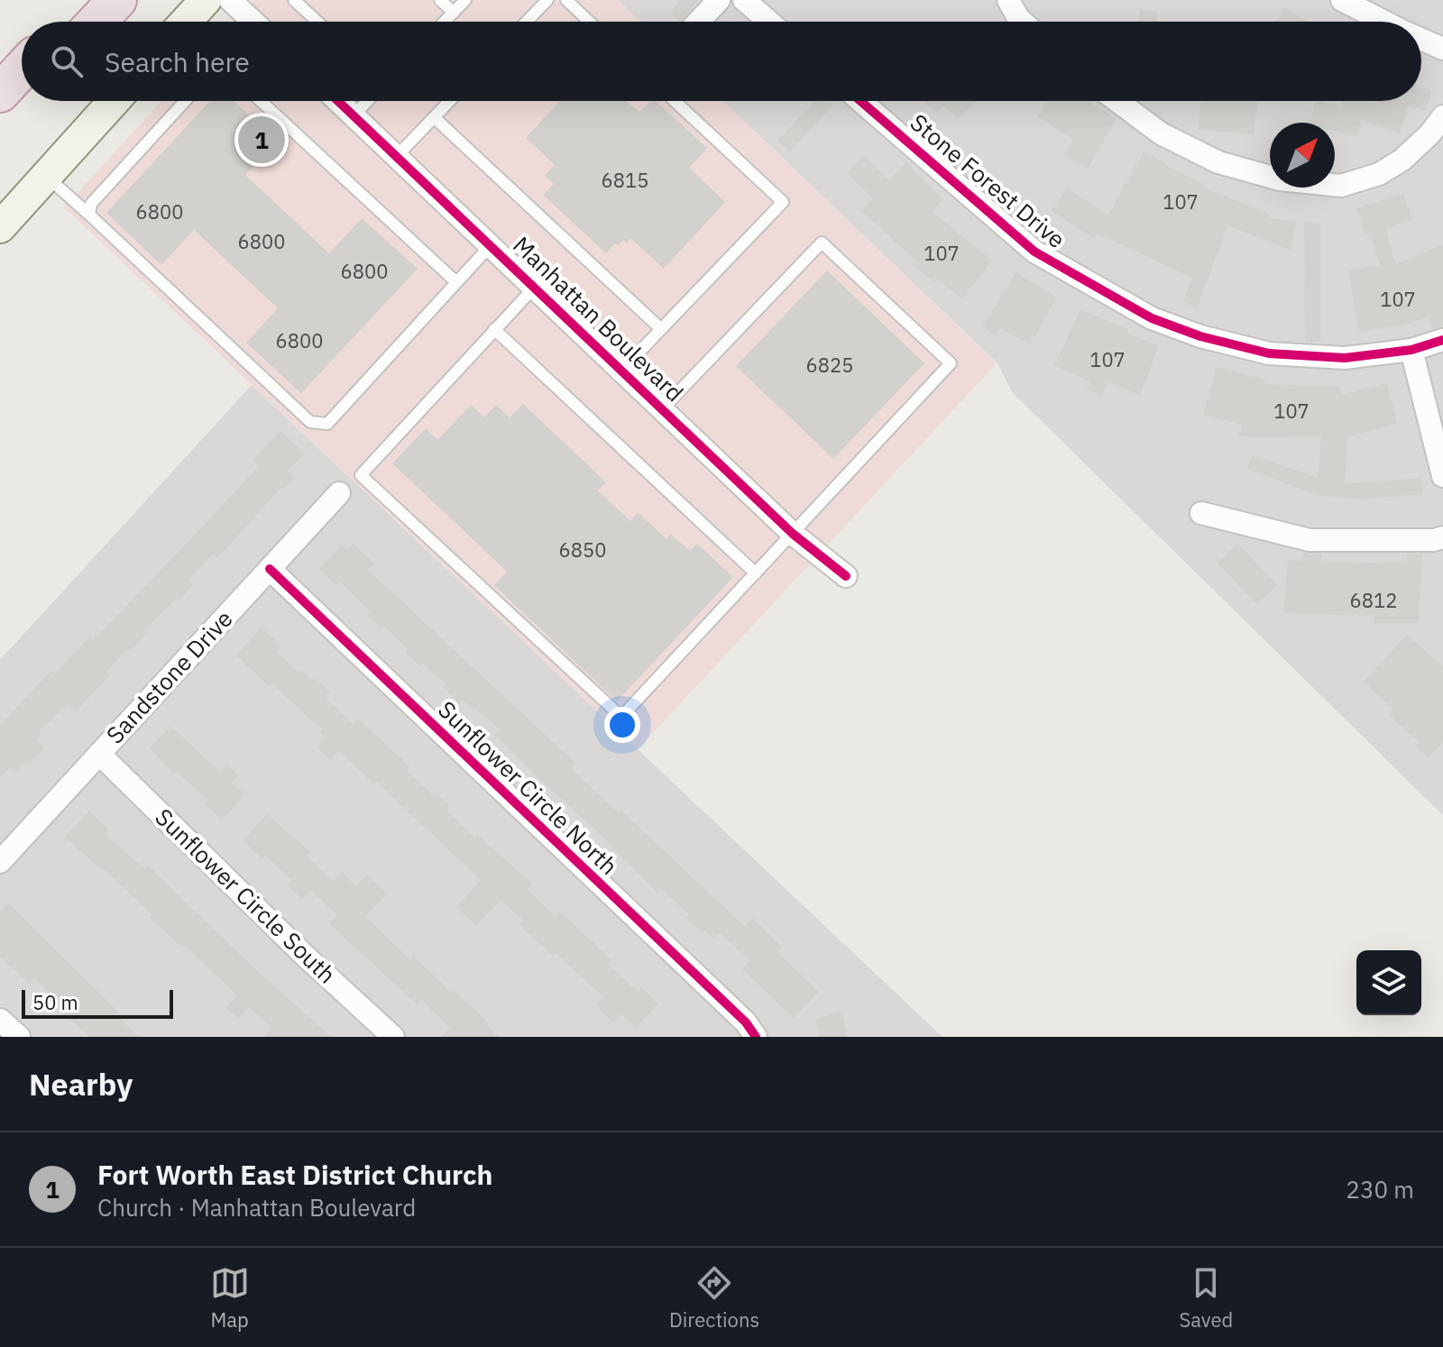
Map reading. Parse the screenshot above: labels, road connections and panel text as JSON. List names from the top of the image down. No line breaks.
{"streets":{"street":["Stone Forest Drive","Manhattan Boulevard","Sandstone Drive","Sunflower Circle North","Sunflower Circle South"]},"crossings":[["Sandstone Drive","Sunflower Circle North"],["Sandstone Drive","Sunflower Circle South"]],"house_numbers":["6815","107","6800","6800","107","6800","107","6800","107","6825","107","6850","6812"],"scale_bar":"50 m","north":"top right","page":{"search":"Search here","pins":"1","scale":"50 m","heading":"Nearby","list":[{"mark":"1","name":"Fort Worth East District Church","note":"Church · Manhattan Boulevard","value":"230 m"}],"nav":["Map","Directions","Saved"]}}
